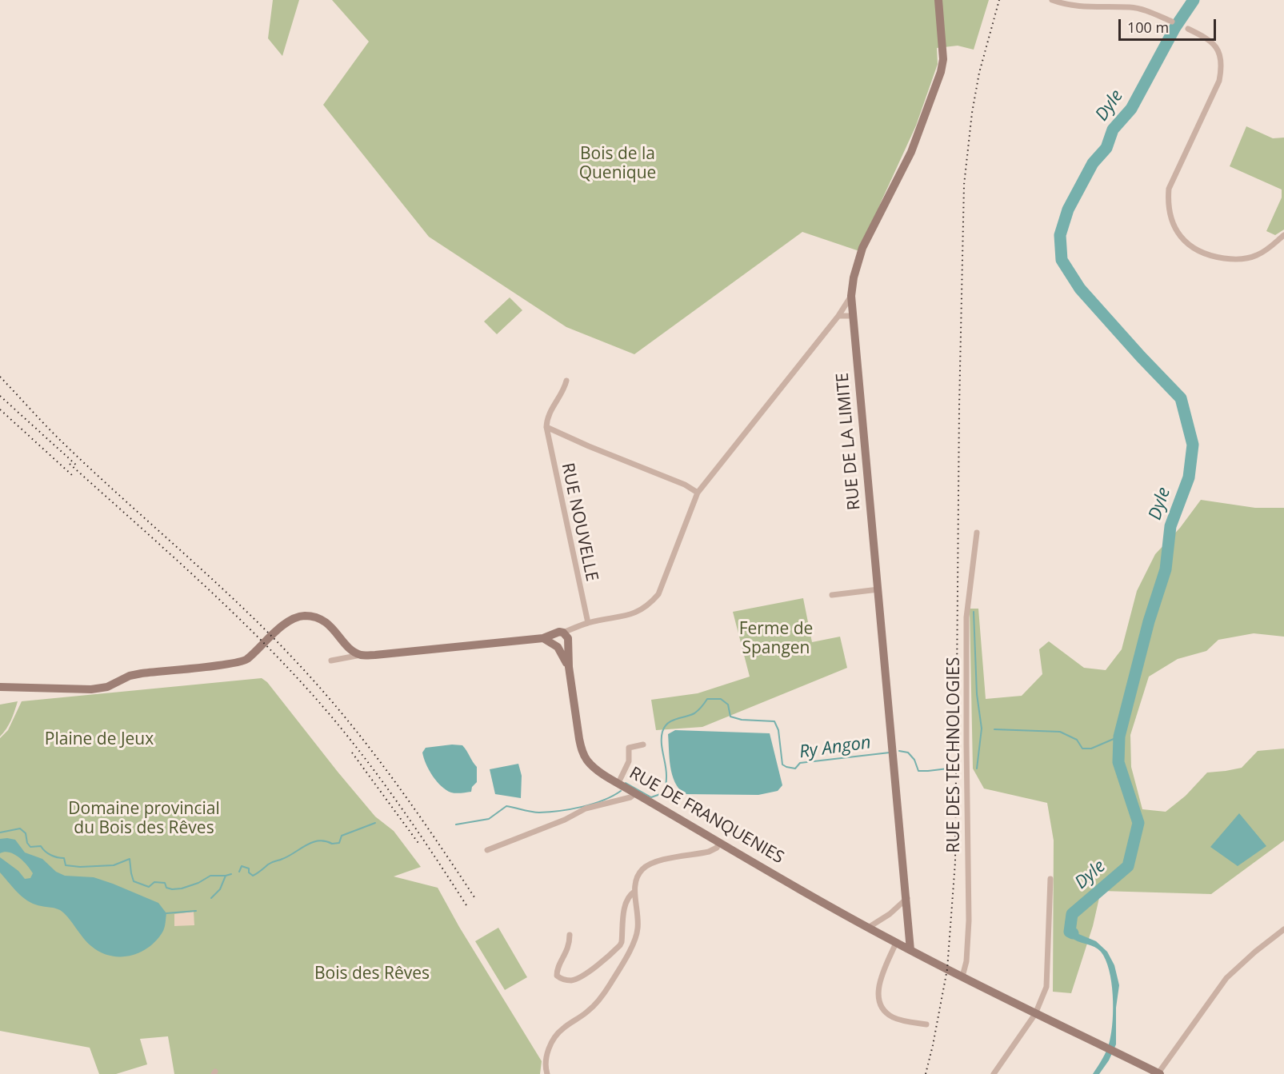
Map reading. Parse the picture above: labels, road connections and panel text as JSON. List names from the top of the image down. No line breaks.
{"streets":{"street":["RUE DE LA LIMITE","RUE NOUVELLE","RUE DES TECHNOLOGIES","RUE DE FRANQUENIES"]},"crossings":[["RUE DE LA LIMITE","RUE DE FRANQUENIES"],["RUE DES TECHNOLOGIES","RUE DE FRANQUENIES"]],"water":["Dyle","Ry Angon"],"parks":["Bois de la Quenique","Ferme de Spangen","Plaine de Jeux","Domaine provincial du Bois des Rêves","Bois des Rêves"],"scale_bar":"100 m"}
